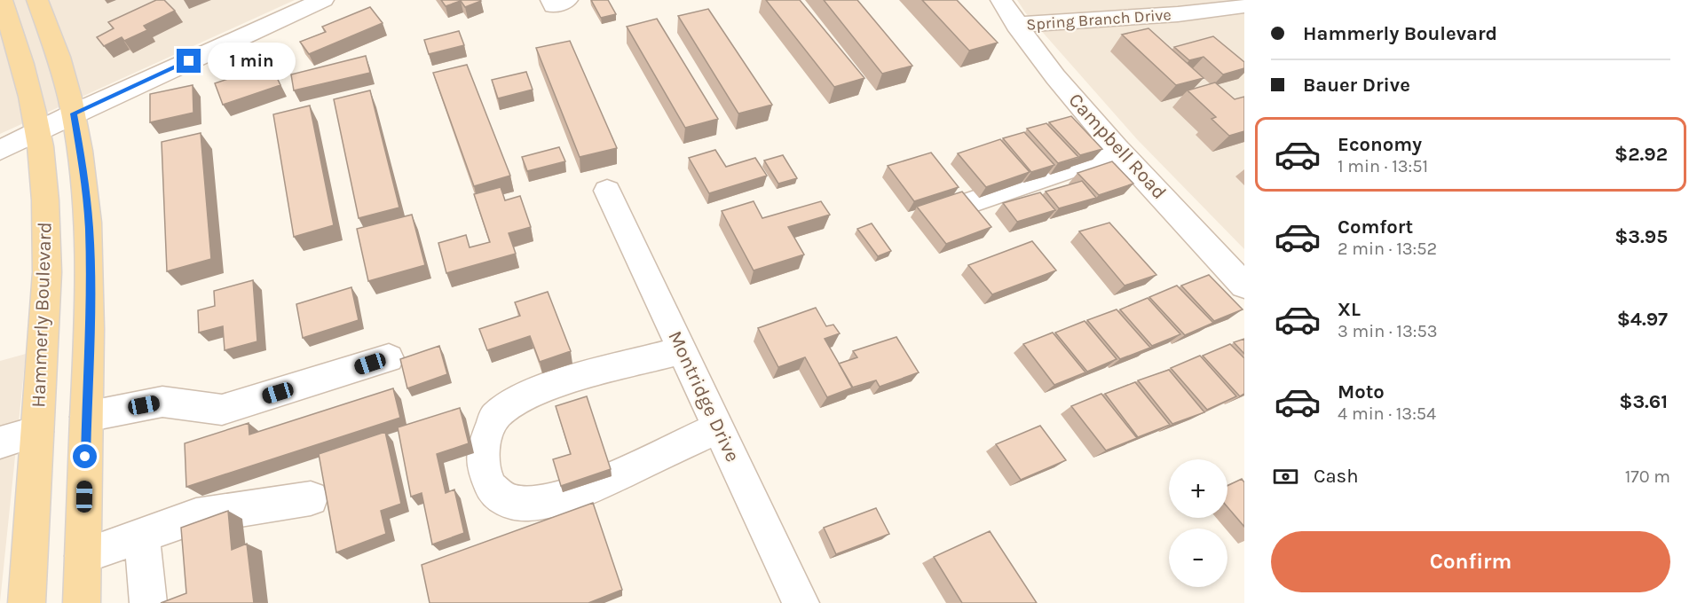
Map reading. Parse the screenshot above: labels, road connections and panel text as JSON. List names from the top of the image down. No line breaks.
{"streets":{"main road":["Hammerly Boulevard"],"street":["Spring Branch Drive","Campbell Road","Montridge Drive"]},"crossings":[["Spring Branch Drive","Campbell Road"]],"page":{"banner":["Hammerly Boulevard","Bauer Drive"],"bubble":"1 min","list":[{"name":"Economy","note":"1 min · 13:51","value":"$2.92"},{"name":"Comfort","note":"2 min · 13:52","value":"$3.95"},{"name":"XL","note":"3 min · 13:53","value":"$4.97"},{"name":"Moto","note":"4 min · 13:54","value":"$3.61"}],"pay":["Cash","170 m"],"map_buttons":["+","−"],"buttons":"Confirm"}}
